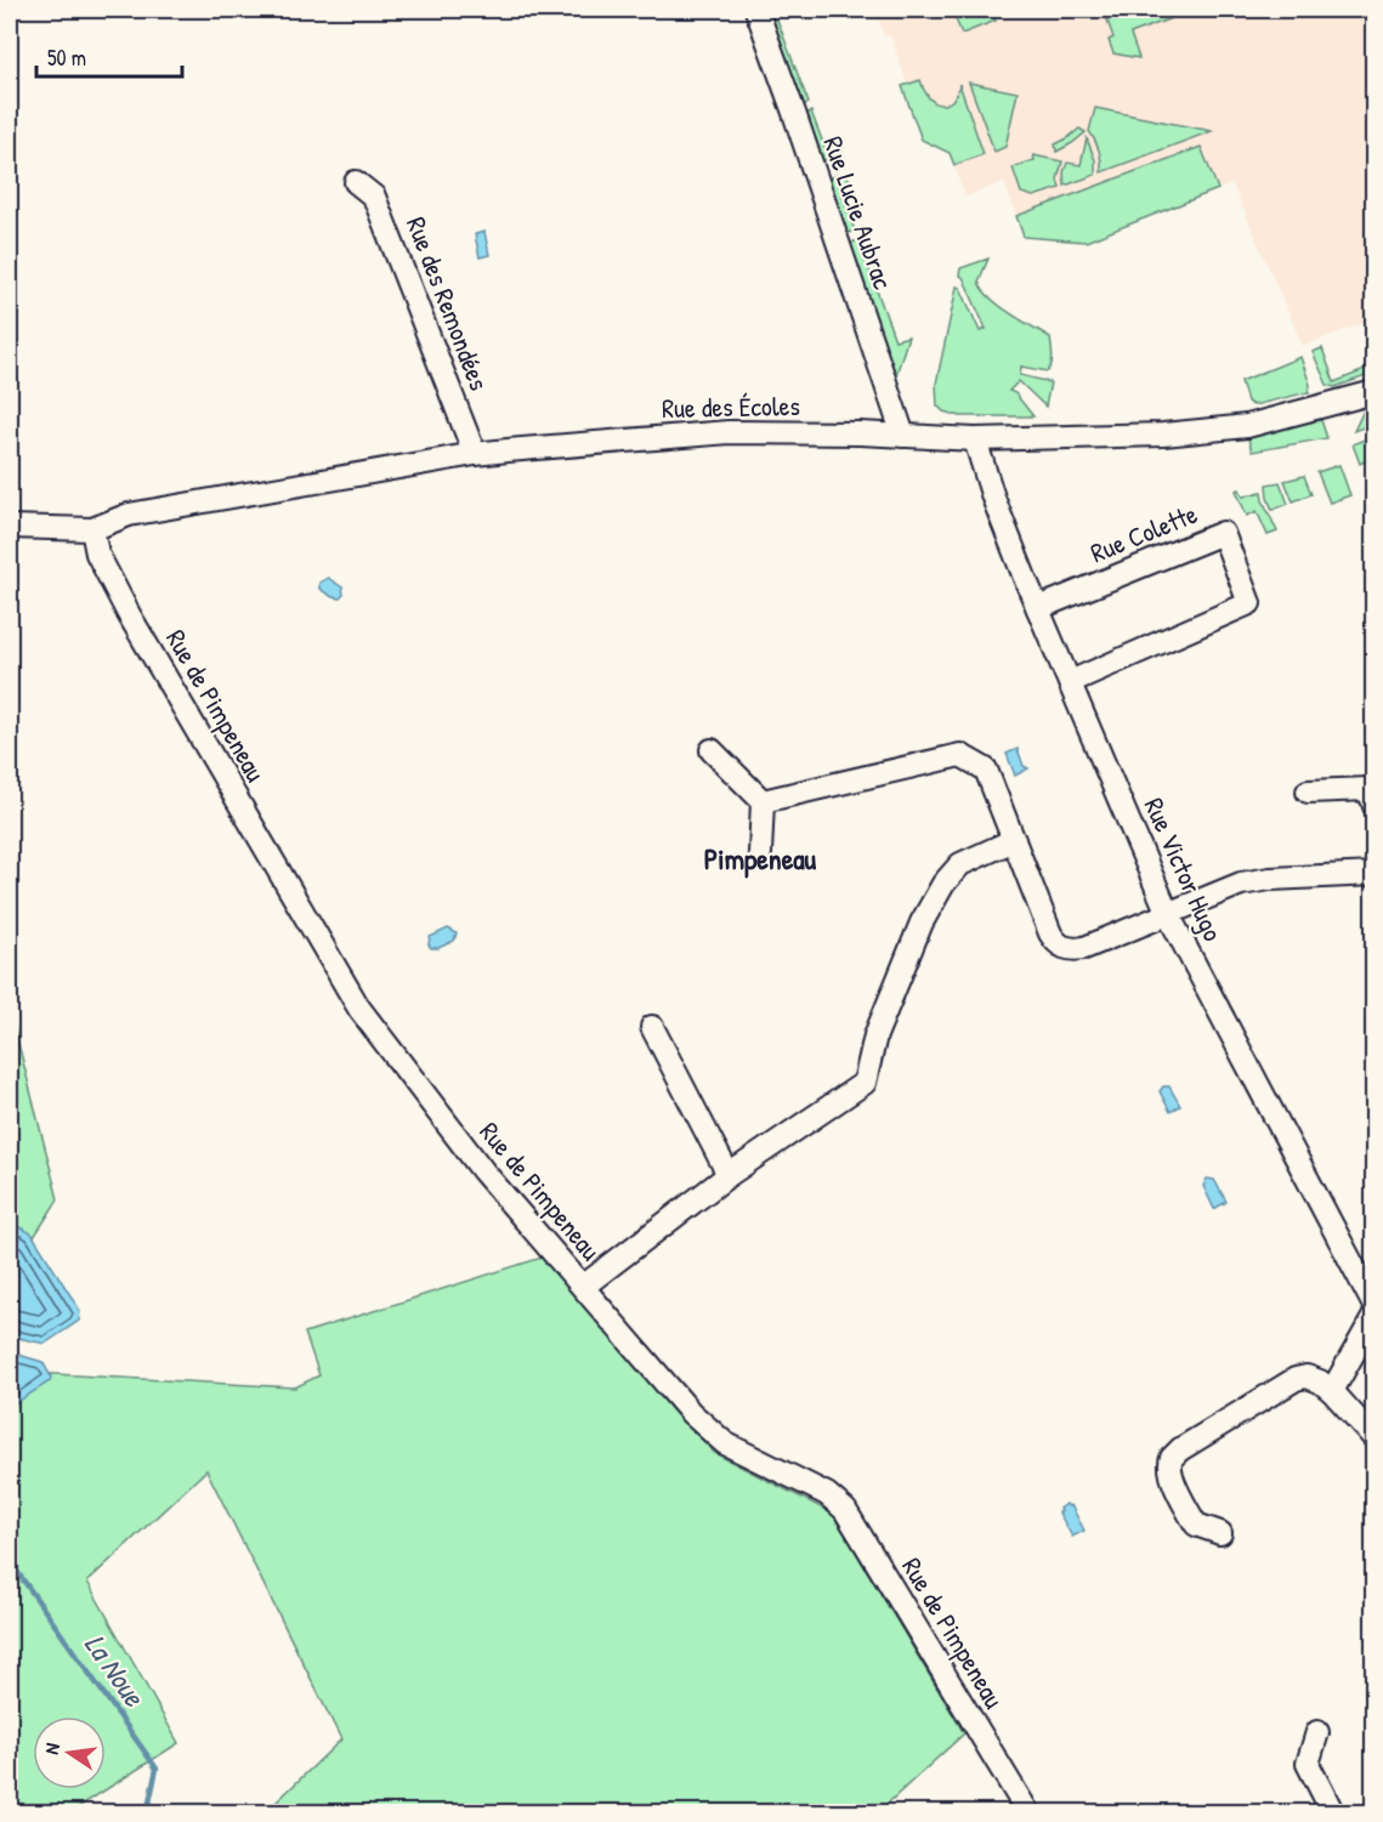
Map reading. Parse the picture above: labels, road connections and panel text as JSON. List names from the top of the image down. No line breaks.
{"streets":{"street":["Rue Lucie Aubrac","Rue des Remondées","Rue des Écoles","Rue Colette","Rue de Pimpeneau","Rue Victor Hugo"]},"crossings":[["Rue Lucie Aubrac","Rue des Écoles"],["Rue des Remondées","Rue des Écoles"],["Rue des Écoles","Rue de Pimpeneau"],["Rue des Écoles","Rue Victor Hugo"],["Rue Colette","Rue Victor Hugo"]],"districts":["Pimpeneau"],"water":["La Noue"],"scale_bar":"50 m","north":"left"}
